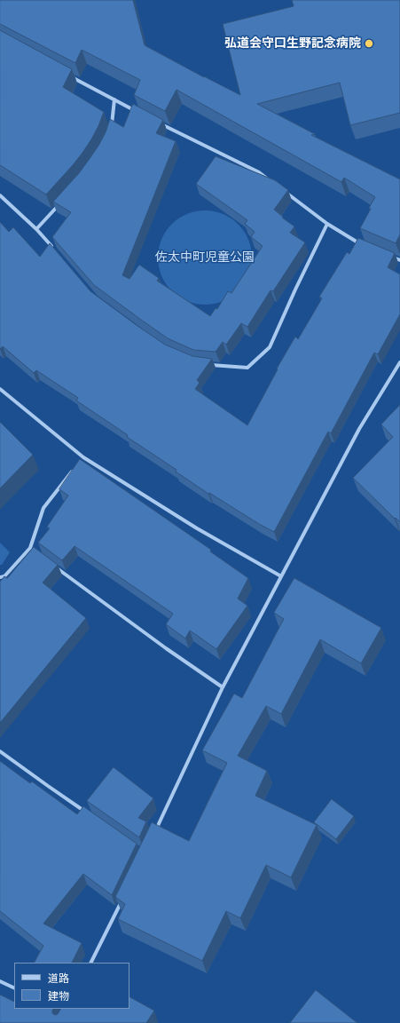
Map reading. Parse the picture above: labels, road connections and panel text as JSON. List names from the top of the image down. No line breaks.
{"parks":["佐太中町児童公園"],"places":["弘道会守口生野記念病院"],"legend":["道路","建物"]}
